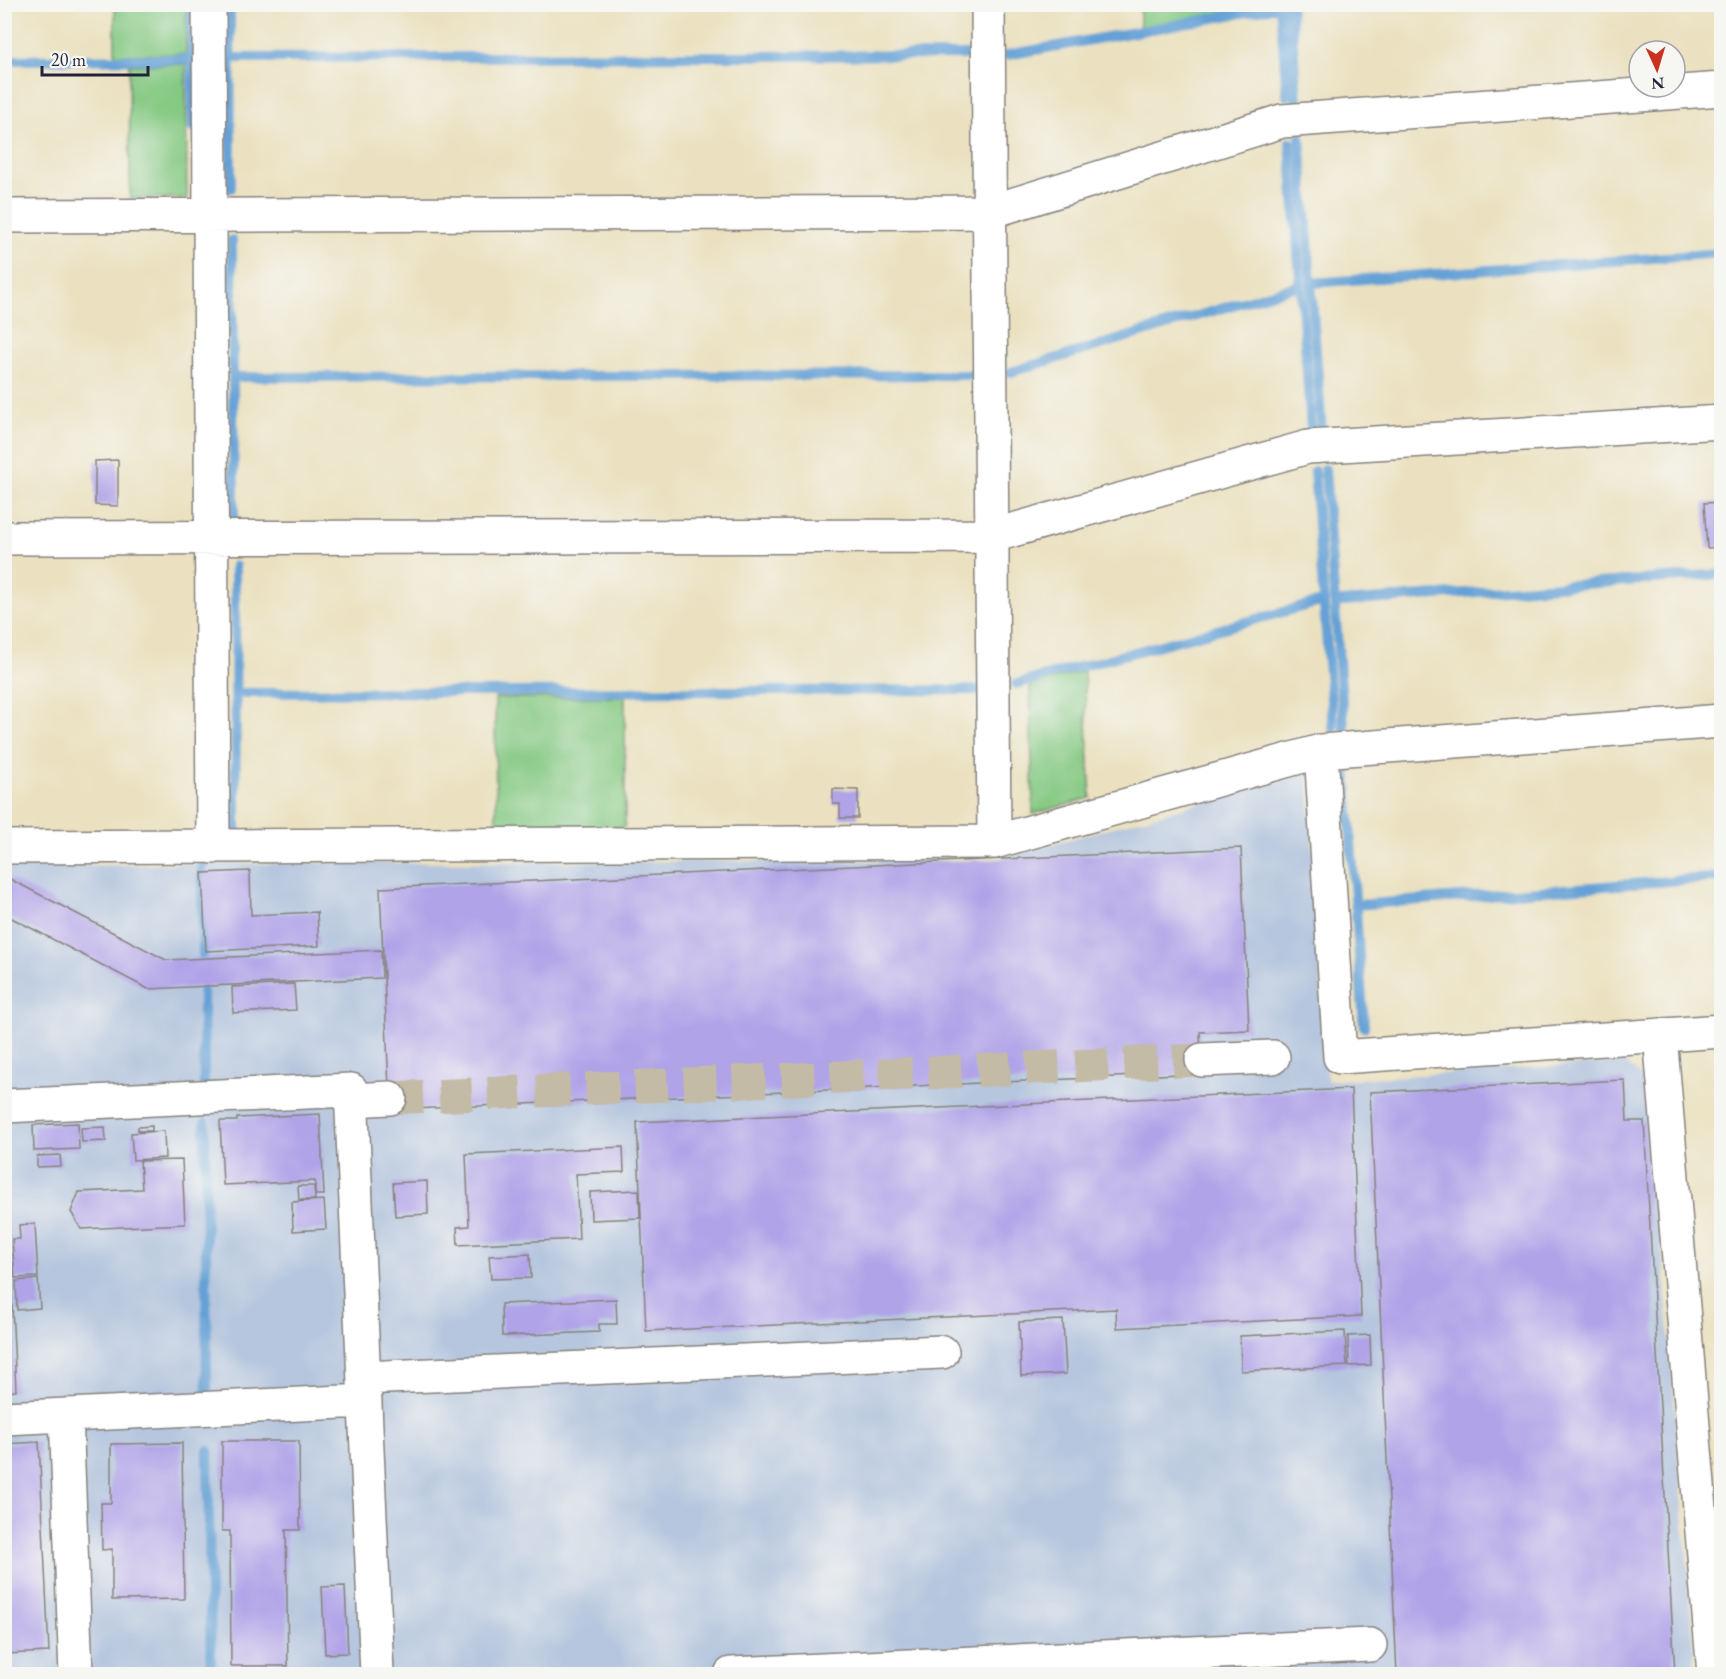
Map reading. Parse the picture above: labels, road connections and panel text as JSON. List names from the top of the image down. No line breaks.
{"scale_bar":"20 m","north":"bottom"}
